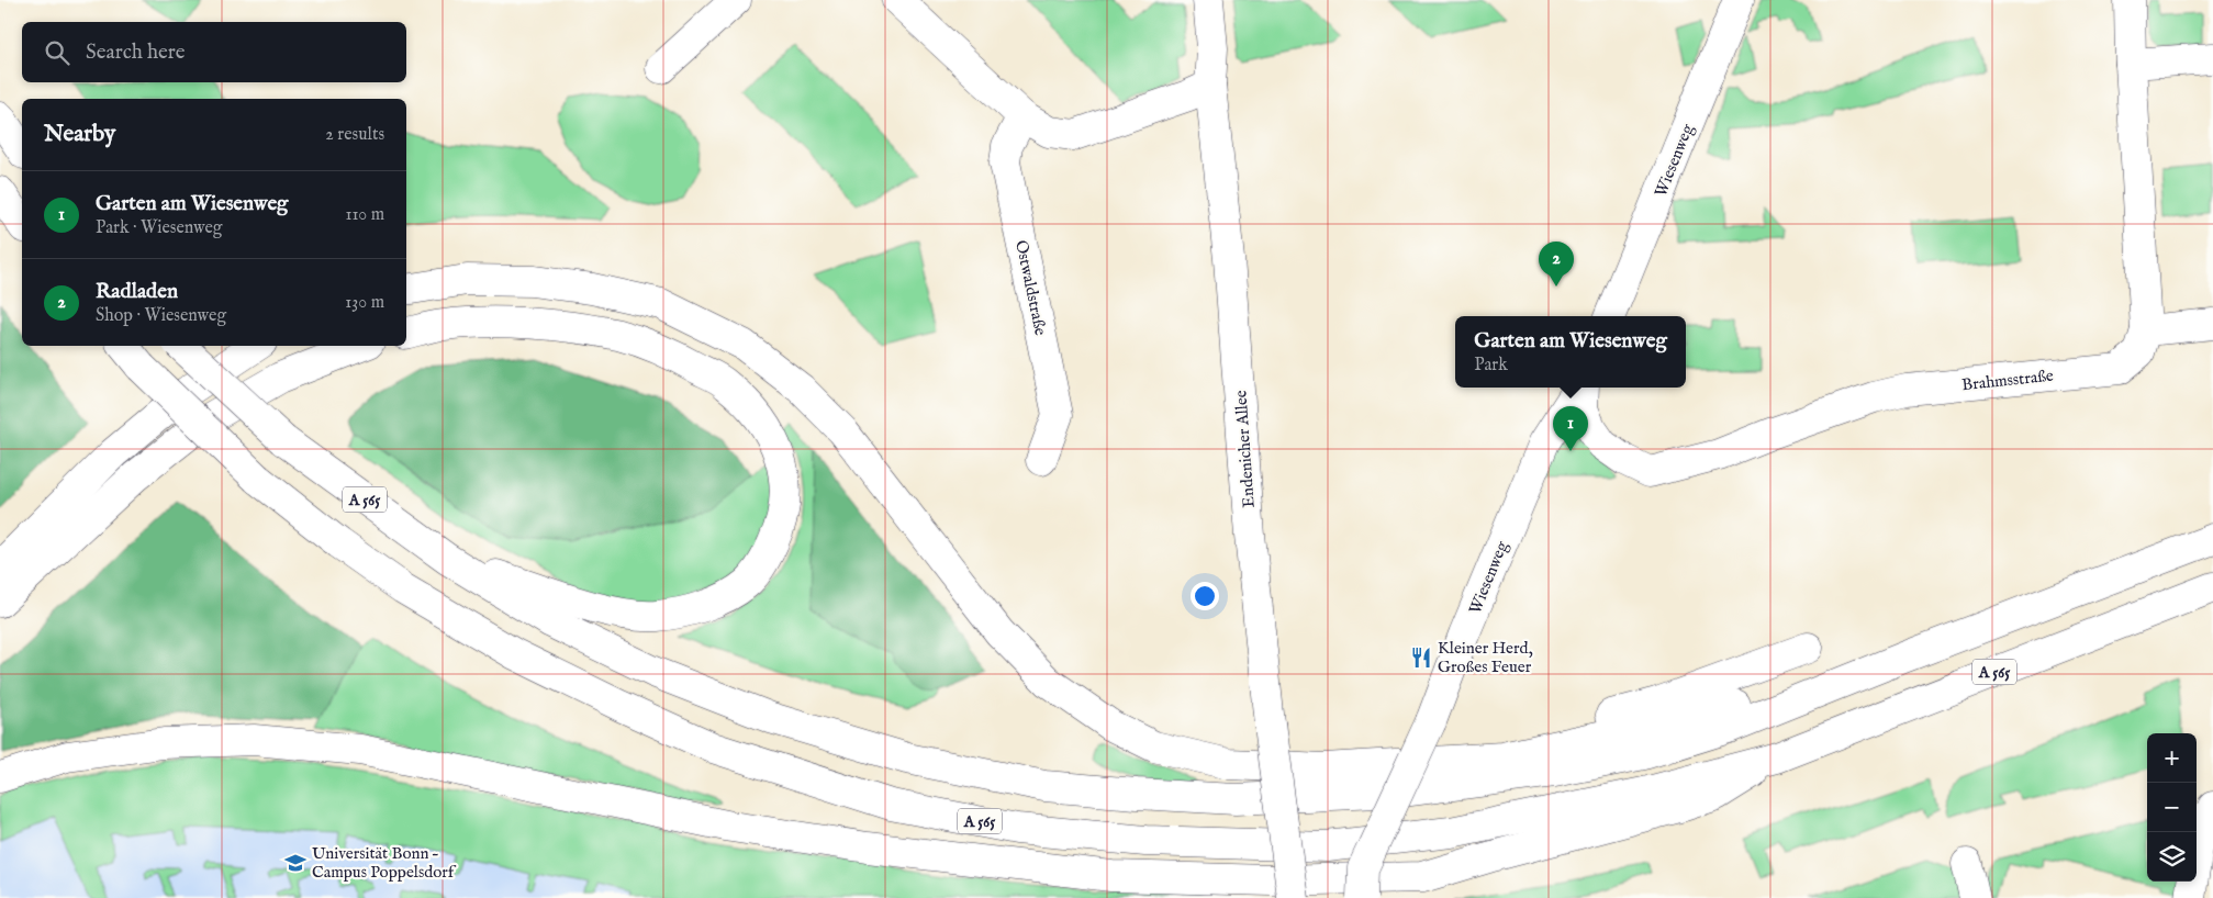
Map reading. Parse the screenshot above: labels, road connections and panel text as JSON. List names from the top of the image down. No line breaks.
{"streets":{"main road":["Wiesenweg","Ostwaldstraße","Brahmsstraße","Endenicher Allee","A 565"]},"places":{"restaurant":["Kleiner Herd, Großes Feuer"],"school or university":["Universität Bonn – Campus Poppelsdorf"]},"page":{"search":"Search here","heading":["Nearby","2 results"],"list":[{"mark":"1","name":"Garten am Wiesenweg","note":"Park · Wiesenweg","value":"110 m"},{"mark":"2","name":"Radladen","note":"Shop · Wiesenweg","value":"130 m"}],"pins":["2","1"],"popup":["Garten am Wiesenweg","Park"],"map_buttons":["+","−"]}}
